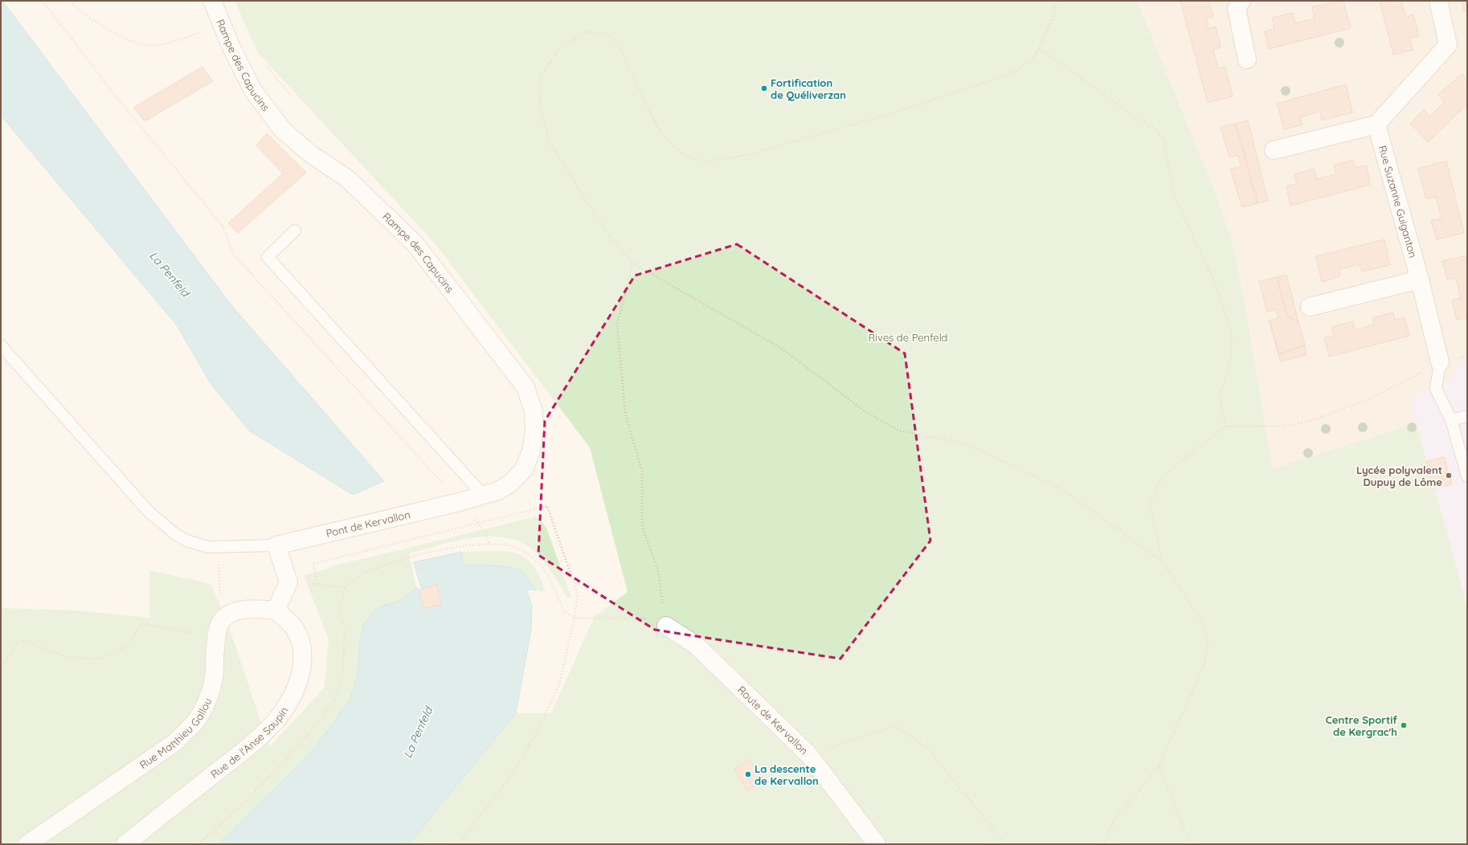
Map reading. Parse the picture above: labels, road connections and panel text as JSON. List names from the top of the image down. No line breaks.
{"streets":{"street":["Rampe des Capucins","Rue Suzanne Guiganton","Pont de Kervallon","Route de Kervallon","Rue Matthieu Gallou","Rue de l'Anse Saupin"]},"crossings":[["Rampe des Capucins","Pont de Kervallon"],["Rue Matthieu Gallou","Rue de l'Anse Saupin"]],"water":["La Penfeld"],"parks":["Rives de Penfeld"],"places":["Fortification de Quéliverzan","Lycée polyvalent Dupuy de Lôme","Centre Sportif de Kergrac'h","La descente de Kervallon"]}
